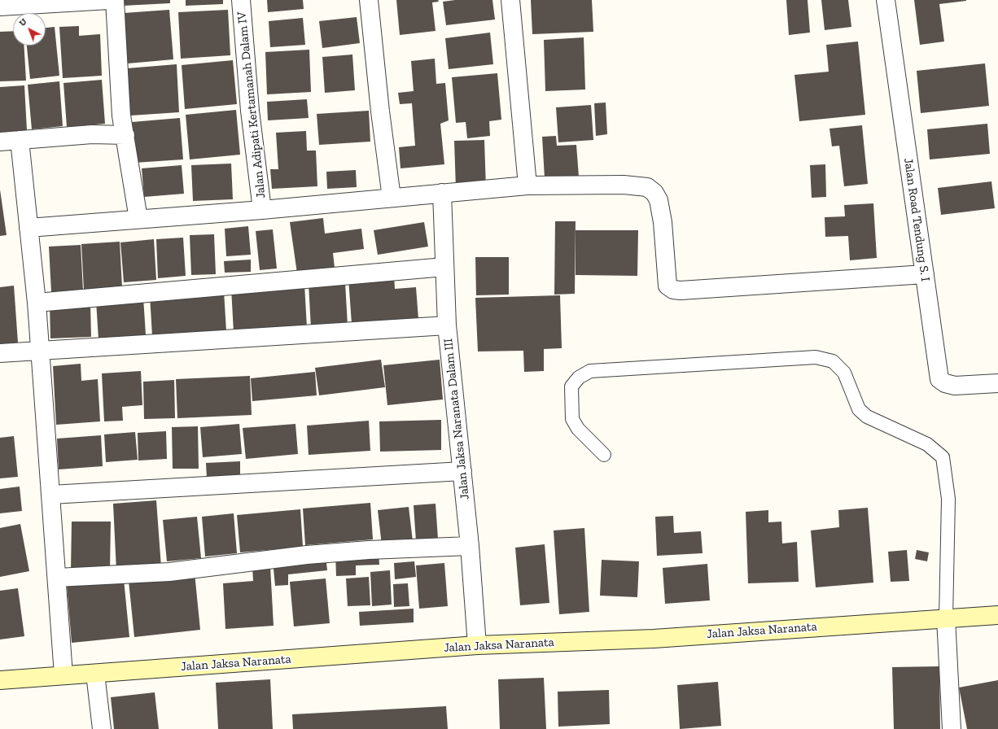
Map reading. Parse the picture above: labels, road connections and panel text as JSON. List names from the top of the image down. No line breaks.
{"streets":{"main road":["Jalan Jaksa Naranata"],"street":["Jalan Adipati Kertamanah Dalam IV","Jalan Road Tendung S. I","Jalan Jaksa Naranata Dalam III"]},"crossings":[["Jalan Jaksa Naranata Dalam III","Jalan Jaksa Naranata"]],"north":"top left"}
